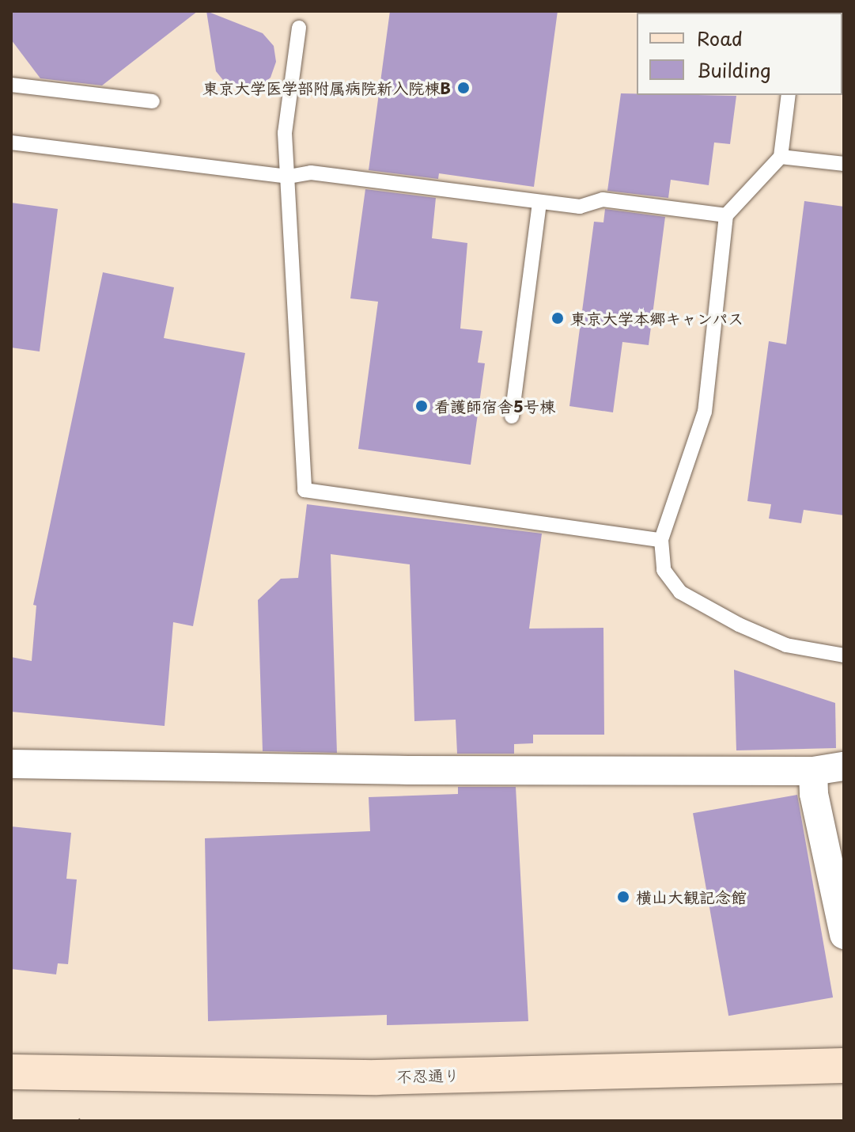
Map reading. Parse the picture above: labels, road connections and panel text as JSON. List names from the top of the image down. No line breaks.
{"streets":{"main road":["不忍通り"]},"places":["東京大学医学部附属病院新入院棟B","東京大学本郷キャンパス","看護師宿舎5号棟","横山大観記念館"],"legend":["Road","Building"]}
